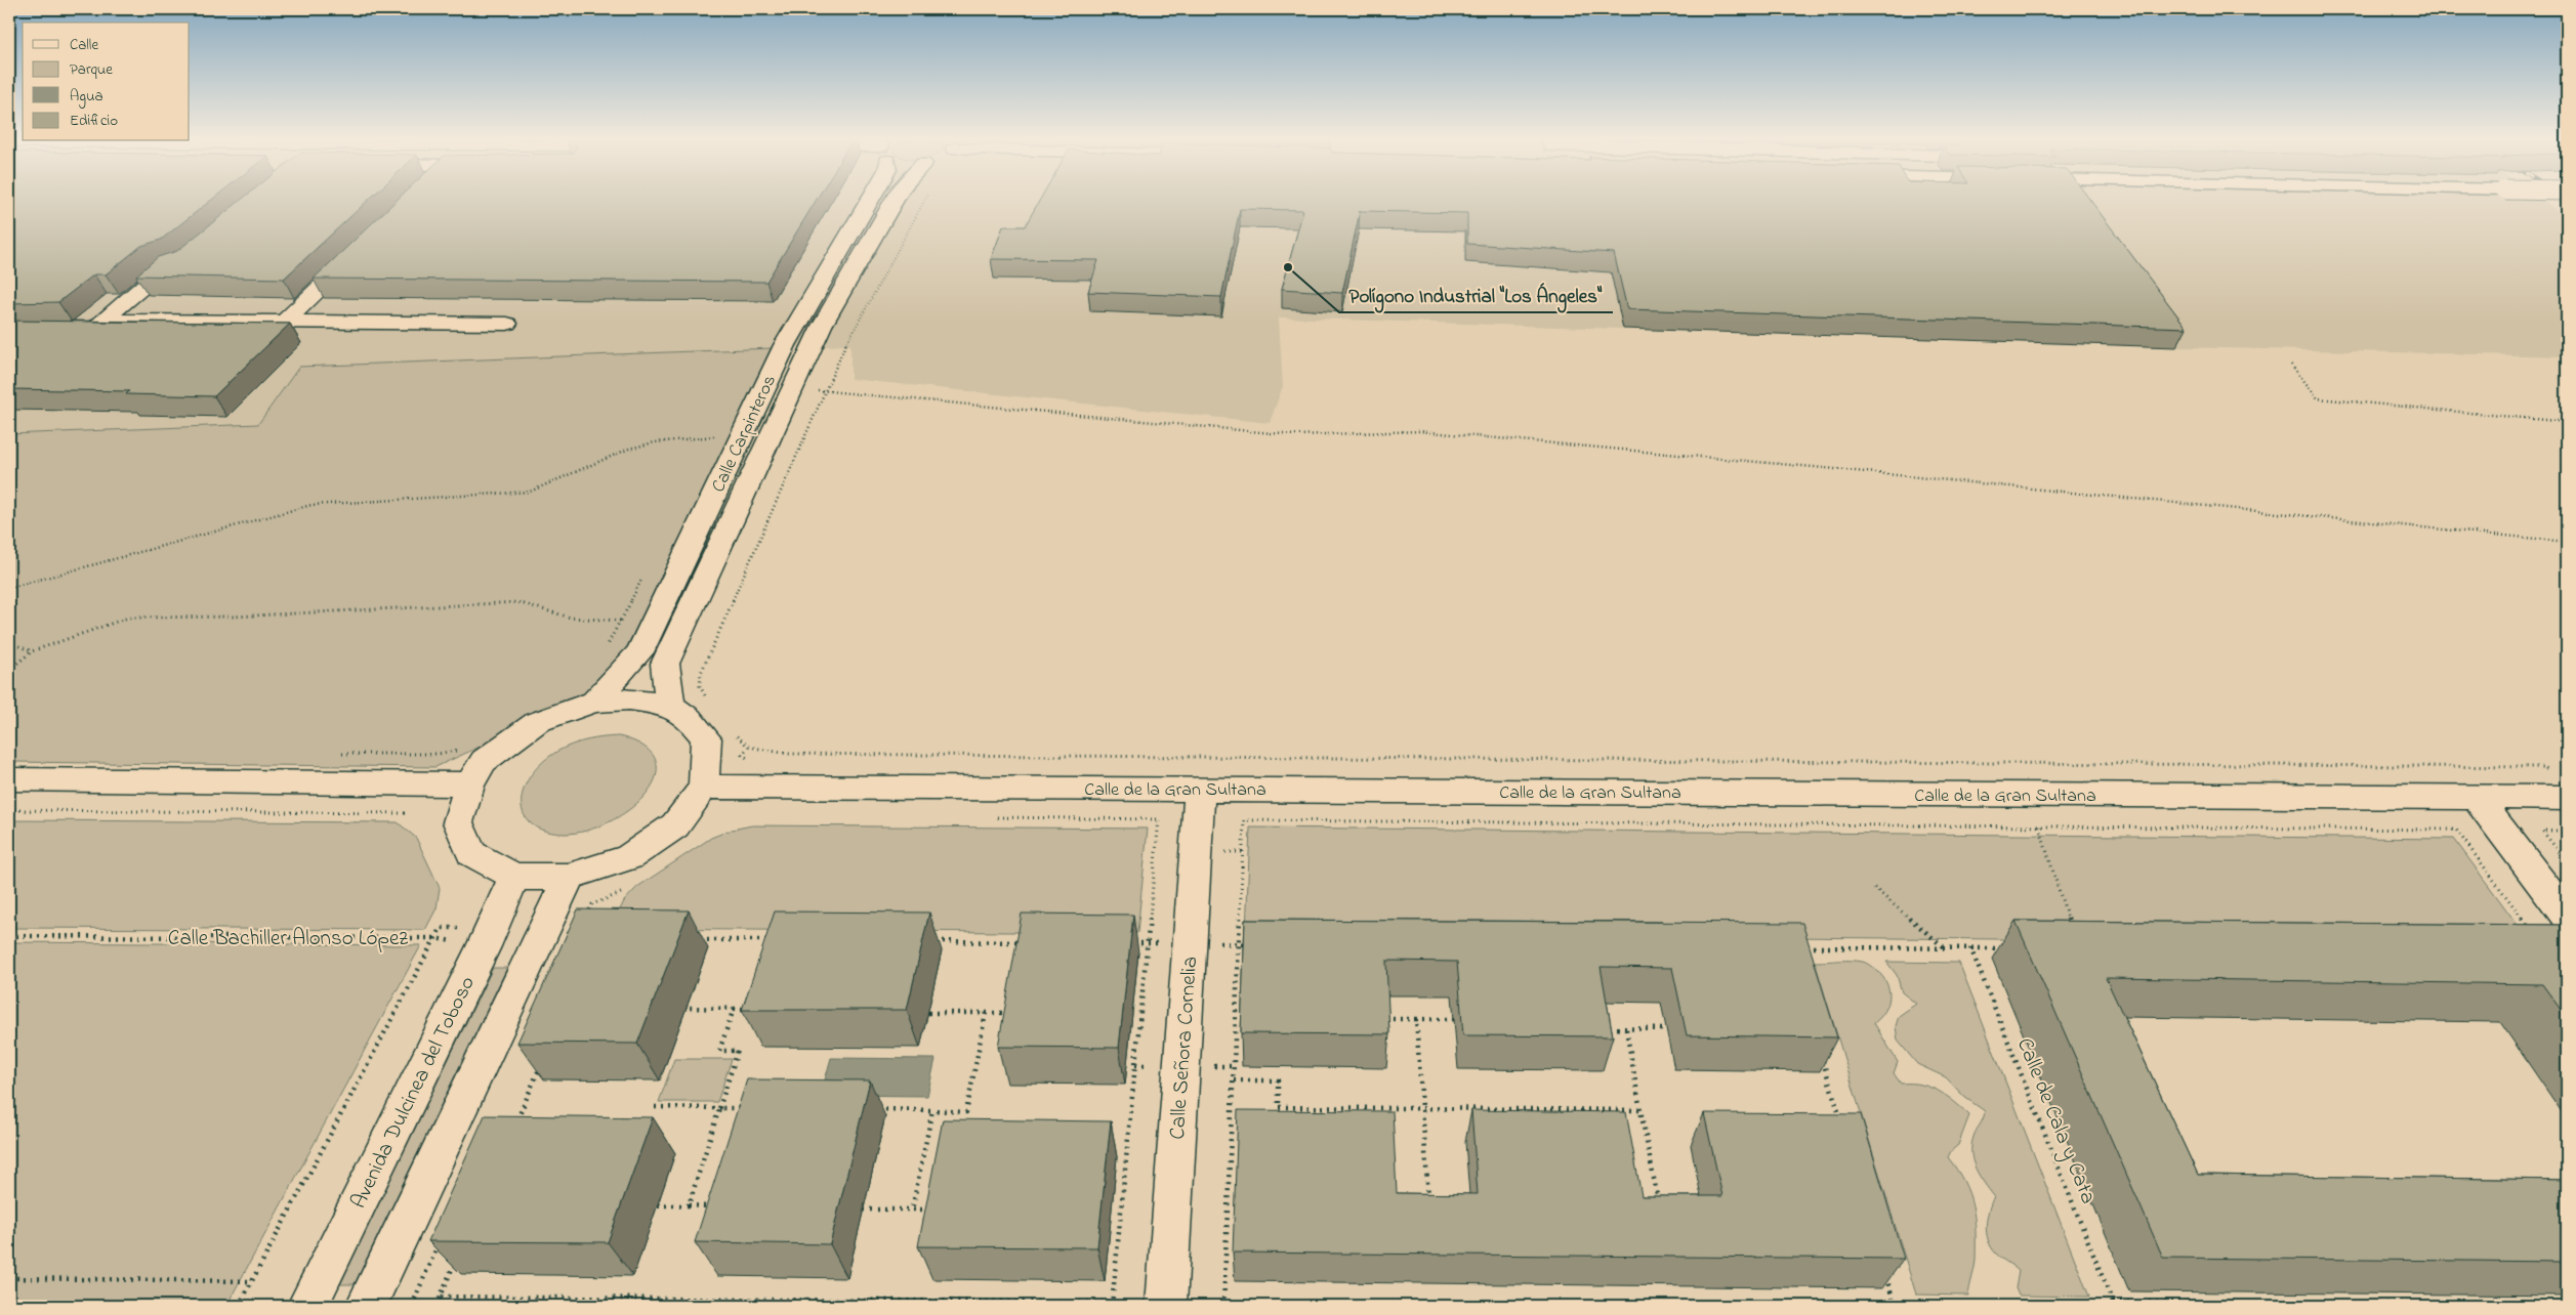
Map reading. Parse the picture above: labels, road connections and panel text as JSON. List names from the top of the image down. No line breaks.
{"streets":{"street":["Calle Carpinteros","Calle de la Gran Sultana","Calle Señora Cornelia","Avenida Dulcinea del Toboso"],"path":["Calle Bachiller Alonso López","Calle de Cala y Cata"]},"crossings":[["Calle de la Gran Sultana","Calle Señora Cornelia"],["Calle Bachiller Alonso López","Avenida Dulcinea del Toboso"]],"places":["Polígono Industrial \"Los Ángeles\""],"legend":["Calle","Parque","Agua","Edificio"]}
